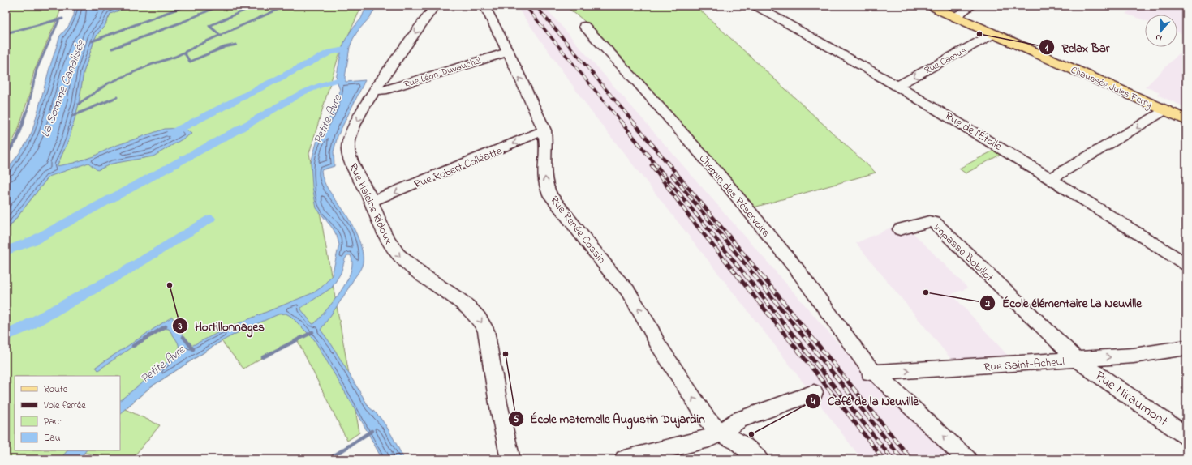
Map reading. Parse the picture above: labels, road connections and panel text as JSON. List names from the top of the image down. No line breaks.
{"streets":{"main road":["Chaussée Jules Ferry"],"street":["Rue Camus","Rue Léon Duvauchel","Rue de l'Étoile","Rue Robert Colléatte","Chemin des Réservoirs","Rue Haleine Ridoux","Rue Renée Cossin","Impasse Bobillot","Rue Saint-Acheul","Rue Miraumont"]},"crossings":[["Rue Camus","Chaussée Jules Ferry"],["Rue Camus","Rue de l'Étoile"],["Rue Léon Duvauchel","Rue Haleine Ridoux"],["Rue Léon Duvauchel","Rue Renée Cossin"],["Rue Robert Colléatte","Rue Haleine Ridoux"],["Rue Robert Colléatte","Rue Renée Cossin"],["Chemin des Réservoirs","Rue Saint-Acheul"],["Impasse Bobillot","Rue Saint-Acheul"],["Impasse Bobillot","Rue Miraumont"],["Rue Saint-Acheul","Rue Miraumont"]],"one_way":["Rue Camus","Rue Robert Colléatte","Rue Haleine Ridoux","Rue Renée Cossin","Rue Saint-Acheul"],"water":["La Somme Canalisée","Petite Avre"],"places":["Relax Bar","Hortillonnages","École élémentaire La Neuville","École maternelle Augustin Dujardin","Café de la Neuville"],"legend":["Route","Voie ferrée","Parc","Eau"],"north":"bottom"}
